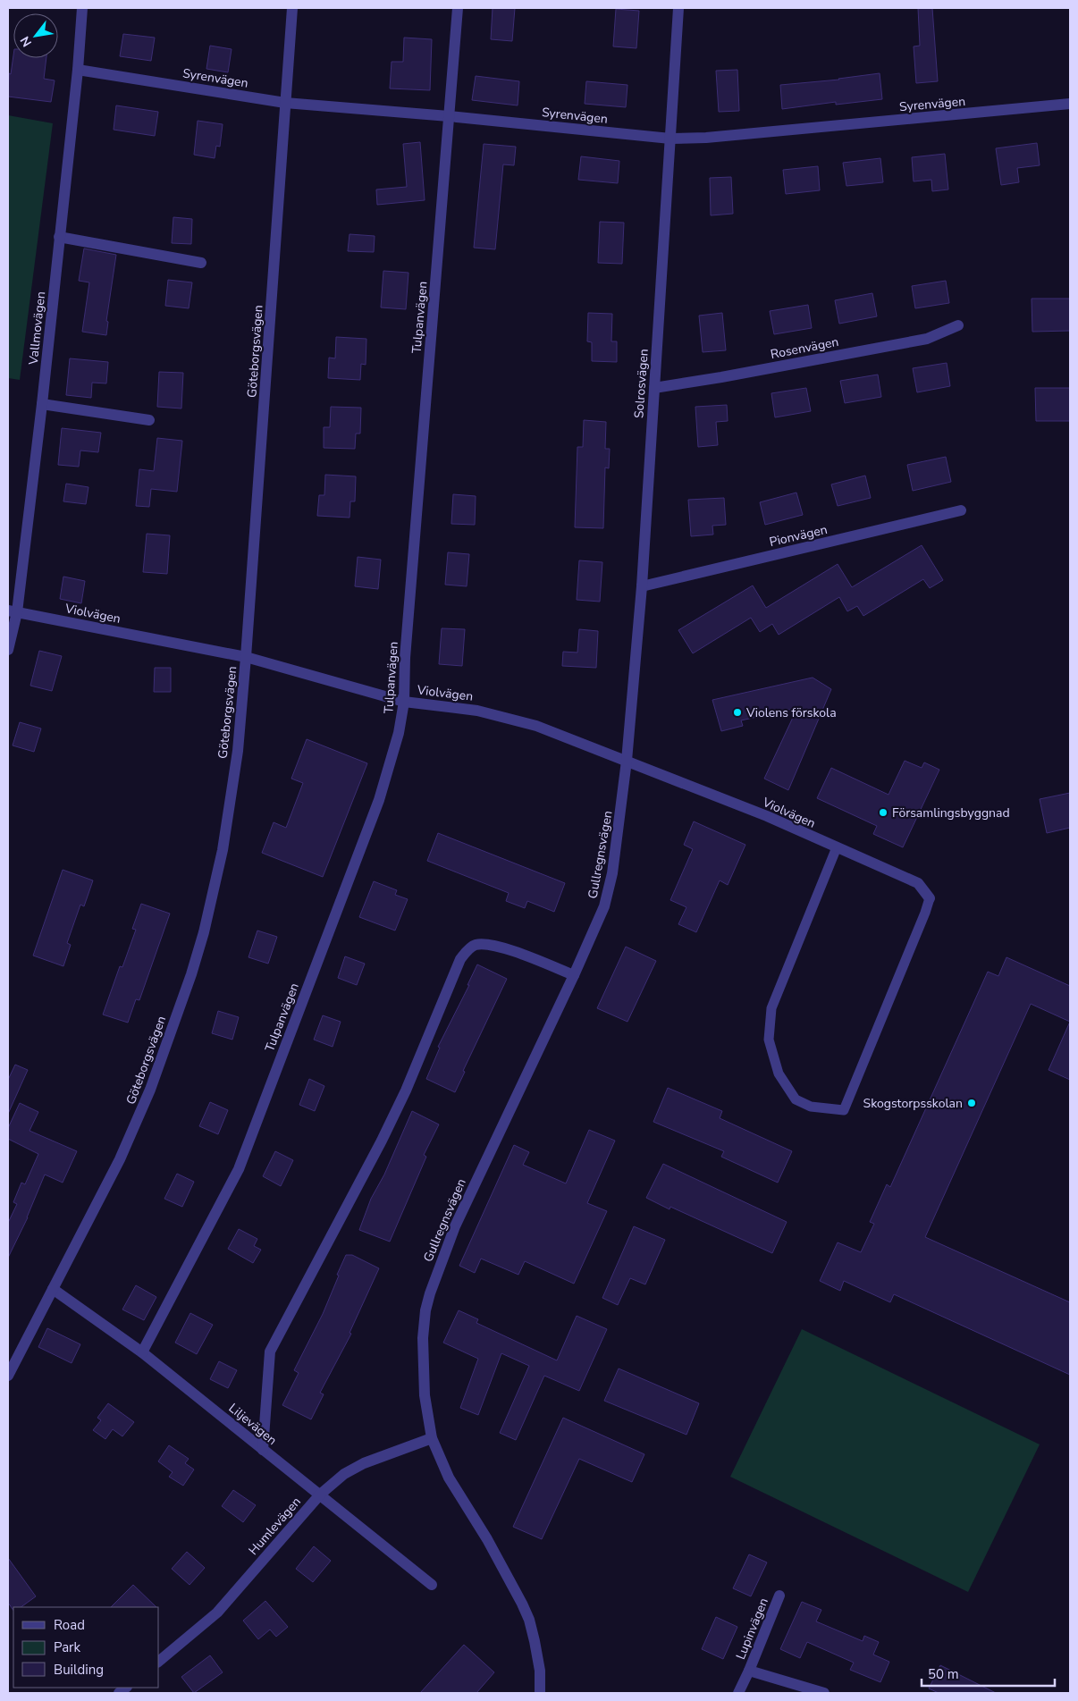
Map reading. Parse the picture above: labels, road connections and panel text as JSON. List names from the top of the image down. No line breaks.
{"streets":{"street":["Syrenvägen","Tulpanvägen","Vallmovägen","Rosenvägen","Göteborgsvägen","Solrosvägen","Pionvägen","Violvägen","Gullregnsvägen","Liljevägen","Humlevägen","Lupinvägen"]},"crossings":[["Syrenvägen","Tulpanvägen"],["Syrenvägen","Vallmovägen"],["Syrenvägen","Göteborgsvägen"],["Syrenvägen","Solrosvägen"],["Tulpanvägen","Violvägen"],["Tulpanvägen","Liljevägen"],["Vallmovägen","Violvägen"],["Rosenvägen","Solrosvägen"],["Göteborgsvägen","Violvägen"],["Göteborgsvägen","Liljevägen"],["Solrosvägen","Pionvägen"],["Solrosvägen","Violvägen"],["Solrosvägen","Gullregnsvägen"],["Violvägen","Gullregnsvägen"],["Gullregnsvägen","Humlevägen"],["Liljevägen","Humlevägen"]],"places":["Violens förskola","Församlingsbyggnad","Skogstorpsskolan"],"legend":["Road","Park","Building"],"scale_bar":"50 m","north":"bottom left"}
